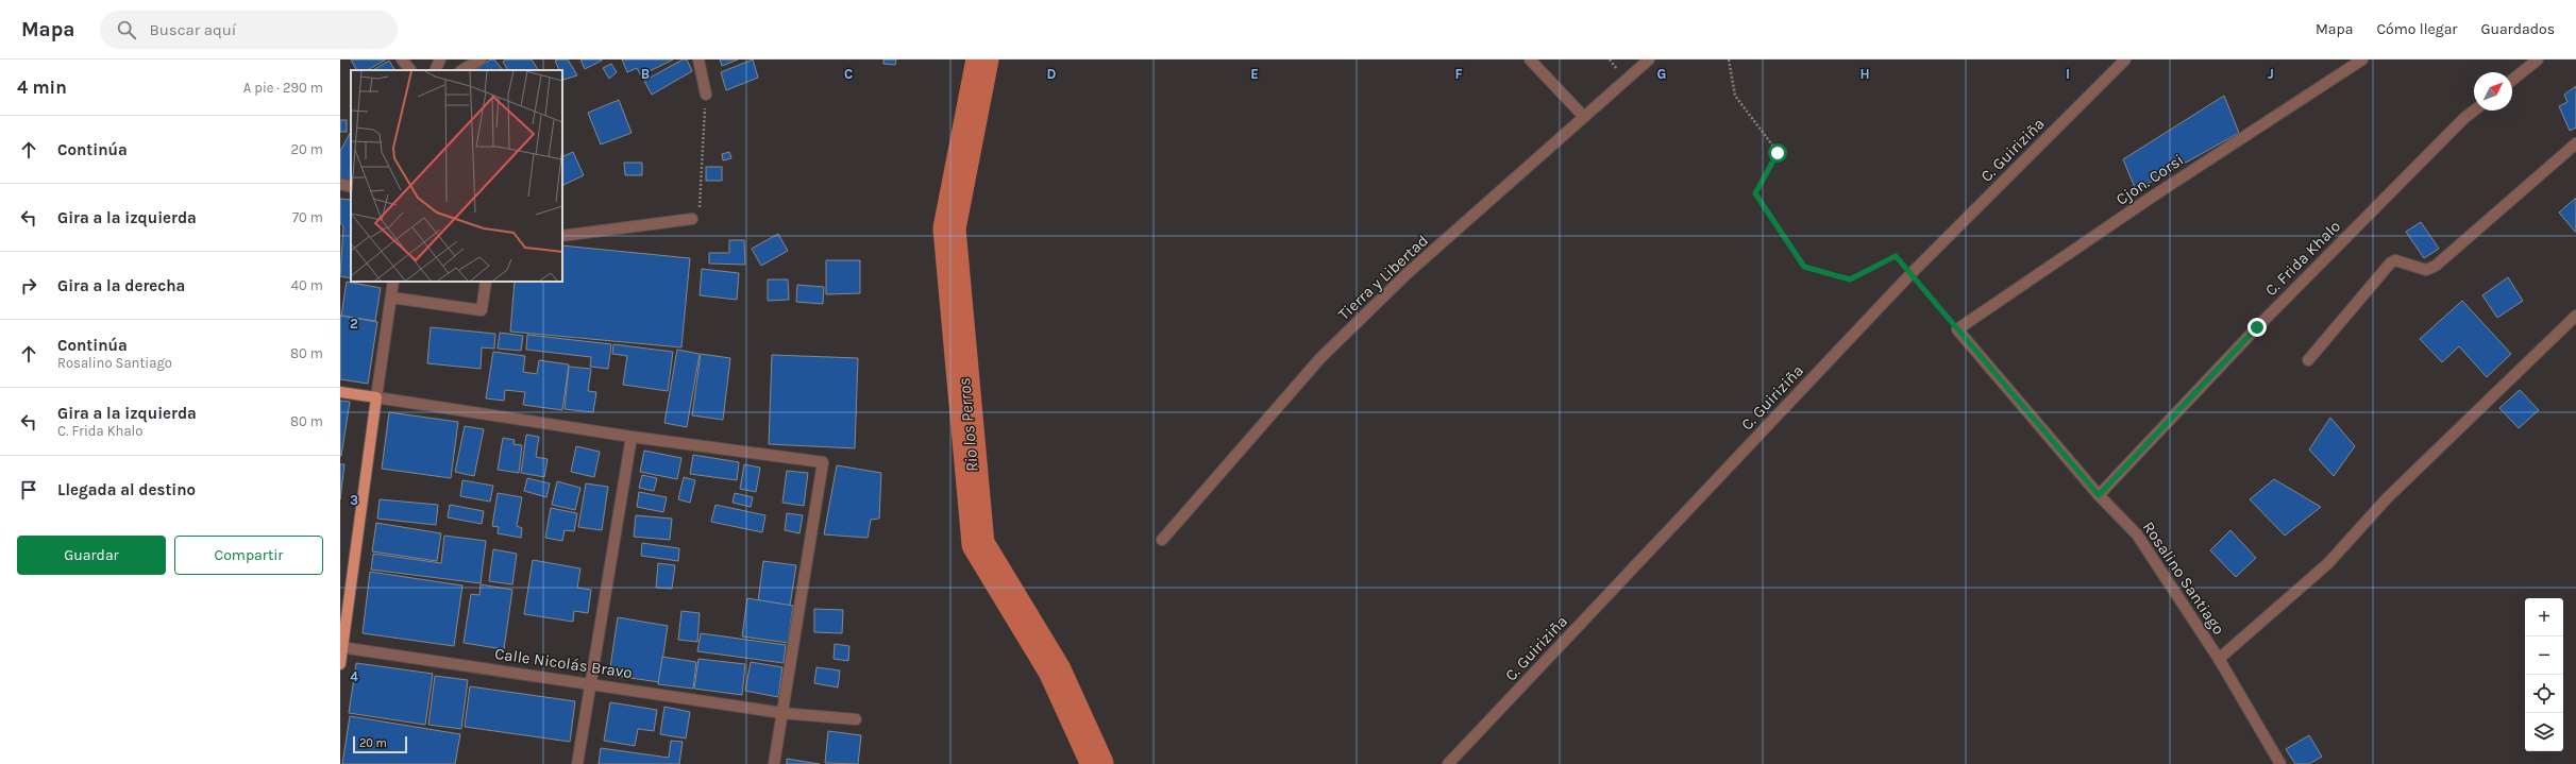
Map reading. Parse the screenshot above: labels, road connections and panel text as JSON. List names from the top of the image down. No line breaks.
{"streets":{"street":["C. Guiriziña","Cjon. Corsi","C. Frida Khalo","Tierra y Libertad","Rosalino Santiago","Calle Nicolás Bravo"]},"crossings":[["Cjon. Corsi","Rosalino Santiago"],["C. Frida Khalo","Rosalino Santiago"]],"water":["Rio los Perros"],"scale_bar":"20 m","north":"top right","page":{"header":"Mapa","search":"Buscar aquí","nav":["Mapa","Cómo llegar","Guardados"],"heading":["4 min","A pie · 290 m"],"list":[["Continúa","20 m"],["Gira a la izquierda","70 m"],["Gira a la derecha","40 m"],["Continúa","Rosalino Santiago","80 m"],["Gira a la izquierda","C. Frida Khalo","80 m"],"Llegada al destino"],"buttons":["Guardar","Compartir"],"map_buttons":["+","−"],"scale":"20 m"},"grid":{"columns":["B","C","D","E","F","G","H","I","J"],"rows":["2","3","4"]}}
